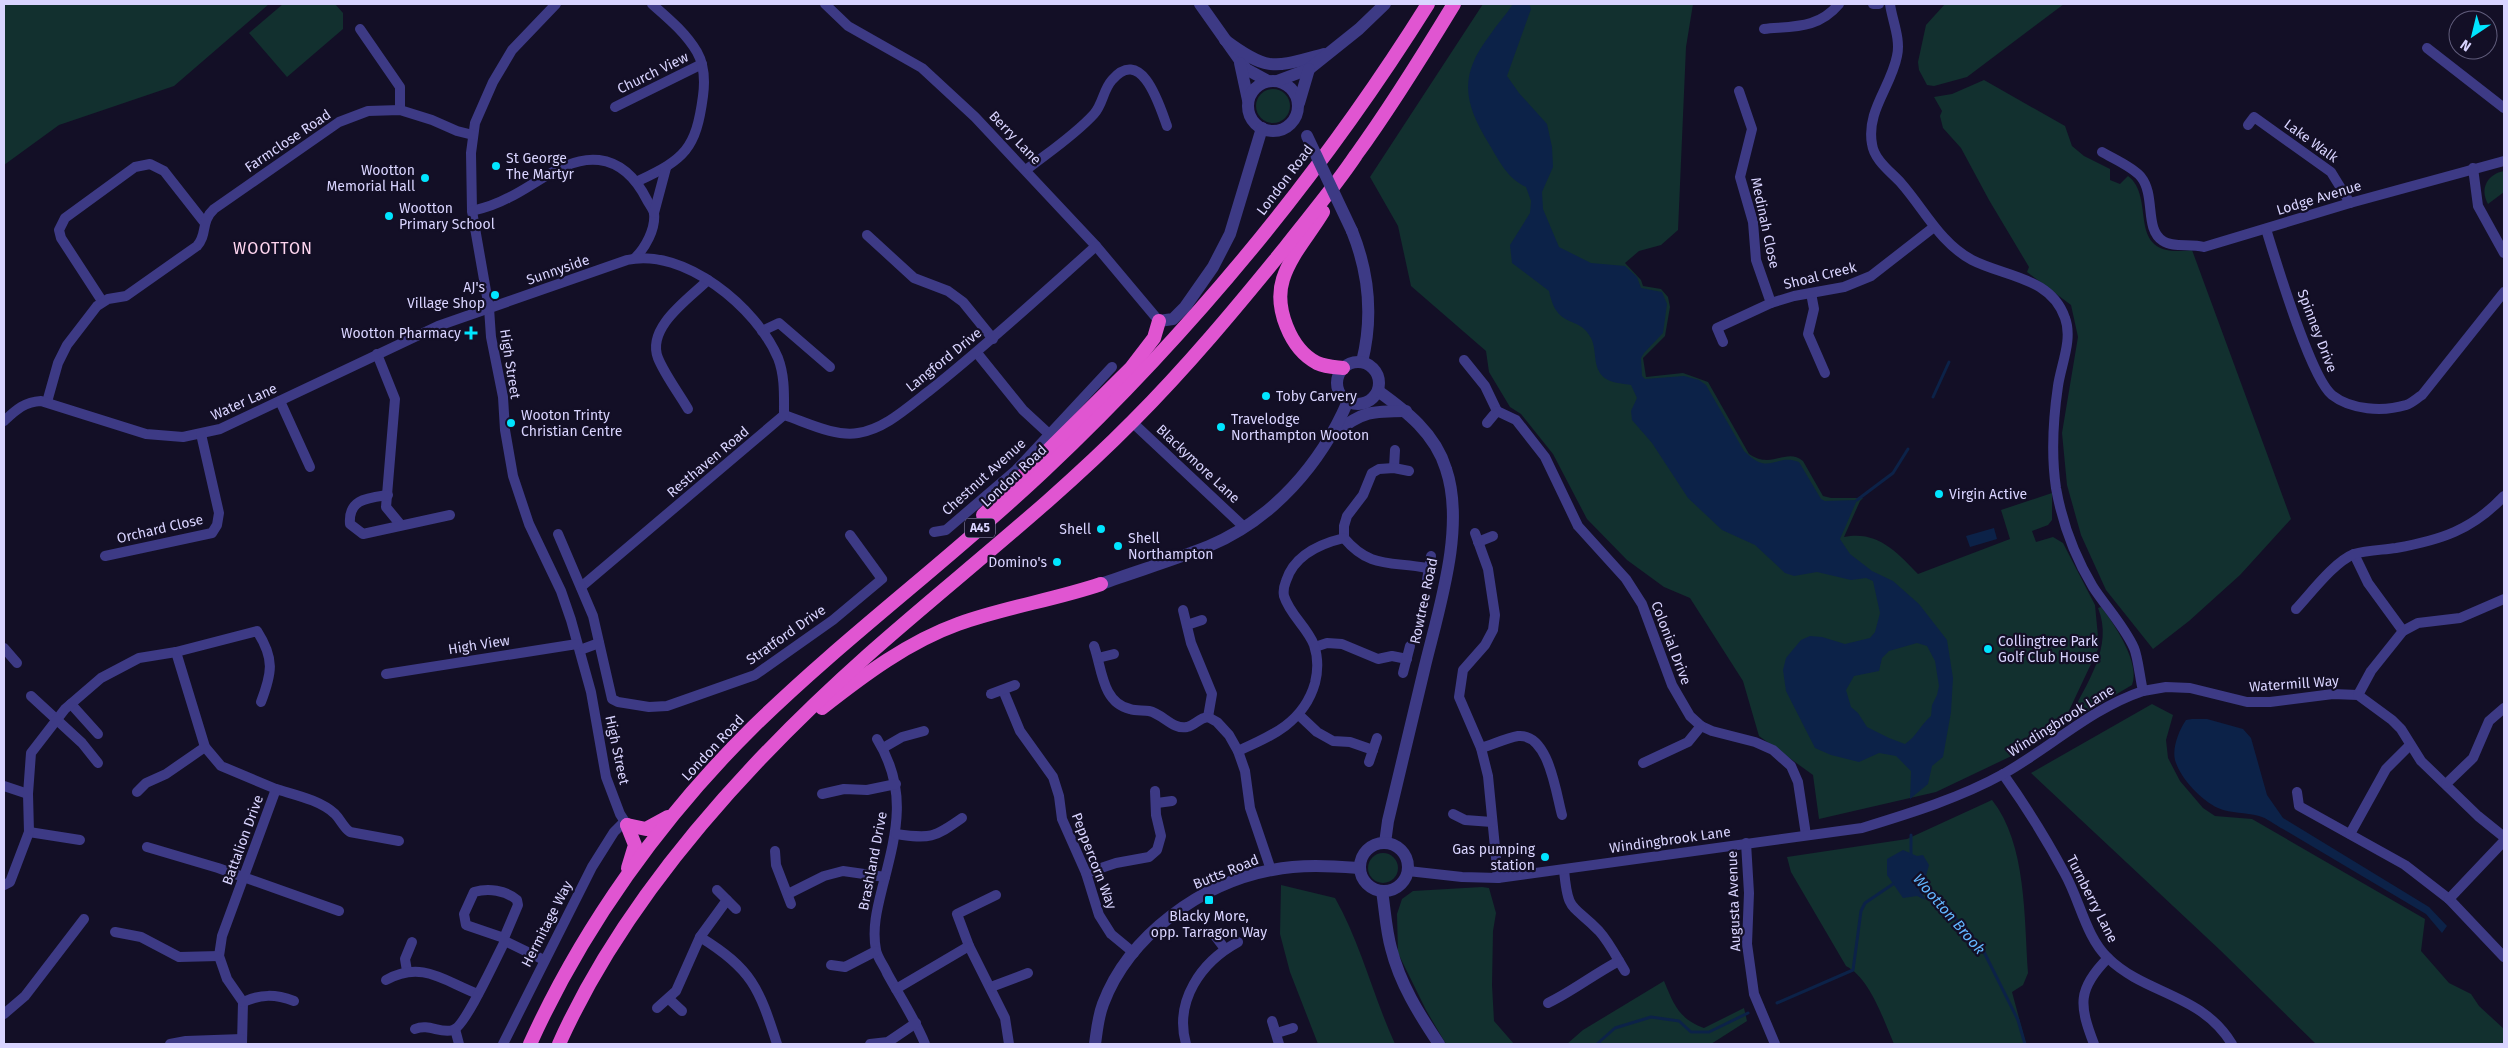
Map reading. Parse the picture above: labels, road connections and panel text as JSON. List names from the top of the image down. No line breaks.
{"streets":{"highway":["London Road","A45"],"street":["Church View","Berry Lane","Farmclose Road","Lake Walk","Lodge Avenue","Medinah Close","Sunnyside","Shoal Creek","Spinney Drive","Langford Drive","High Street","Water Lane","Resthaven Road","Blackymore Lane","Chestnut Avenue","Orchard Close","Rowtree Road","Stratford Drive","Colonial Drive","High View","Watermill Way","Windingbrook Lane","Battalion Drive","Brashland Drive","Peppercorn Way","Butts Road","Turnberry Lane","Augusta Avenue","Hermitage Way"]},"crossings":[["Berry Lane","Langford Drive"],["Farmclose Road","High Street"],["Lake Walk","Lodge Avenue"],["Lodge Avenue","Spinney Drive"],["Medinah Close","Shoal Creek"],["Sunnyside","High Street"],["Sunnyside","Water Lane"],["Langford Drive","Resthaven Road"],["High Street","Water Lane"],["High Street","High View"],["High Street","Hermitage Way"],["Water Lane","Orchard Close"],["Resthaven Road","Stratford Drive"],["Blackymore Lane","A45"],["Rowtree Road","Windingbrook Lane"],["Rowtree Road","Butts Road"],["Colonial Drive","Windingbrook Lane"],["Watermill Way","Windingbrook Lane"],["Windingbrook Lane","Butts Road"],["Windingbrook Lane","Turnberry Lane"],["Windingbrook Lane","Augusta Avenue"],["Peppercorn Way","Butts Road"]],"districts":["WOOTTON"],"water":["Wootton Brook"],"places":{"other":["St George The Martyr","Wootton Memorial Hall","Wootton Primary School","AJ's Village Shop","Toby Carvery","Wooton Trinty Christian Centre","Travelodge Northampton Wooton","Virgin Active","Shell","Shell Northampton","Domino's","Collingtree Park Golf Club House","Gas pumping station"],"health":["Wootton Pharmacy"],"transit":["Blacky More, opp. Tarragon Way"]},"north":"bottom left"}
